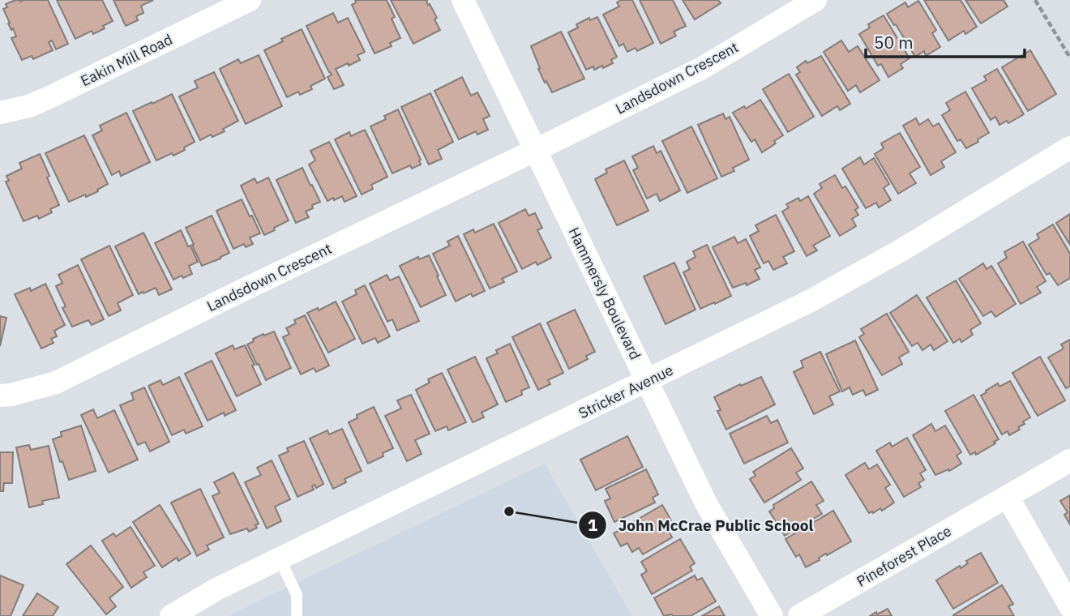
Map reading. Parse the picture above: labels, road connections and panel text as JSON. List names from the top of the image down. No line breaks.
{"streets":{"street":["Eakin Mill Road","Landsdown Crescent","Hammersly Boulevard","Stricker Avenue","Pineforest Place"]},"crossings":[["Landsdown Crescent","Hammersly Boulevard"],["Hammersly Boulevard","Stricker Avenue"]],"places":["John McCrae Public School"],"scale_bar":"50 m"}
